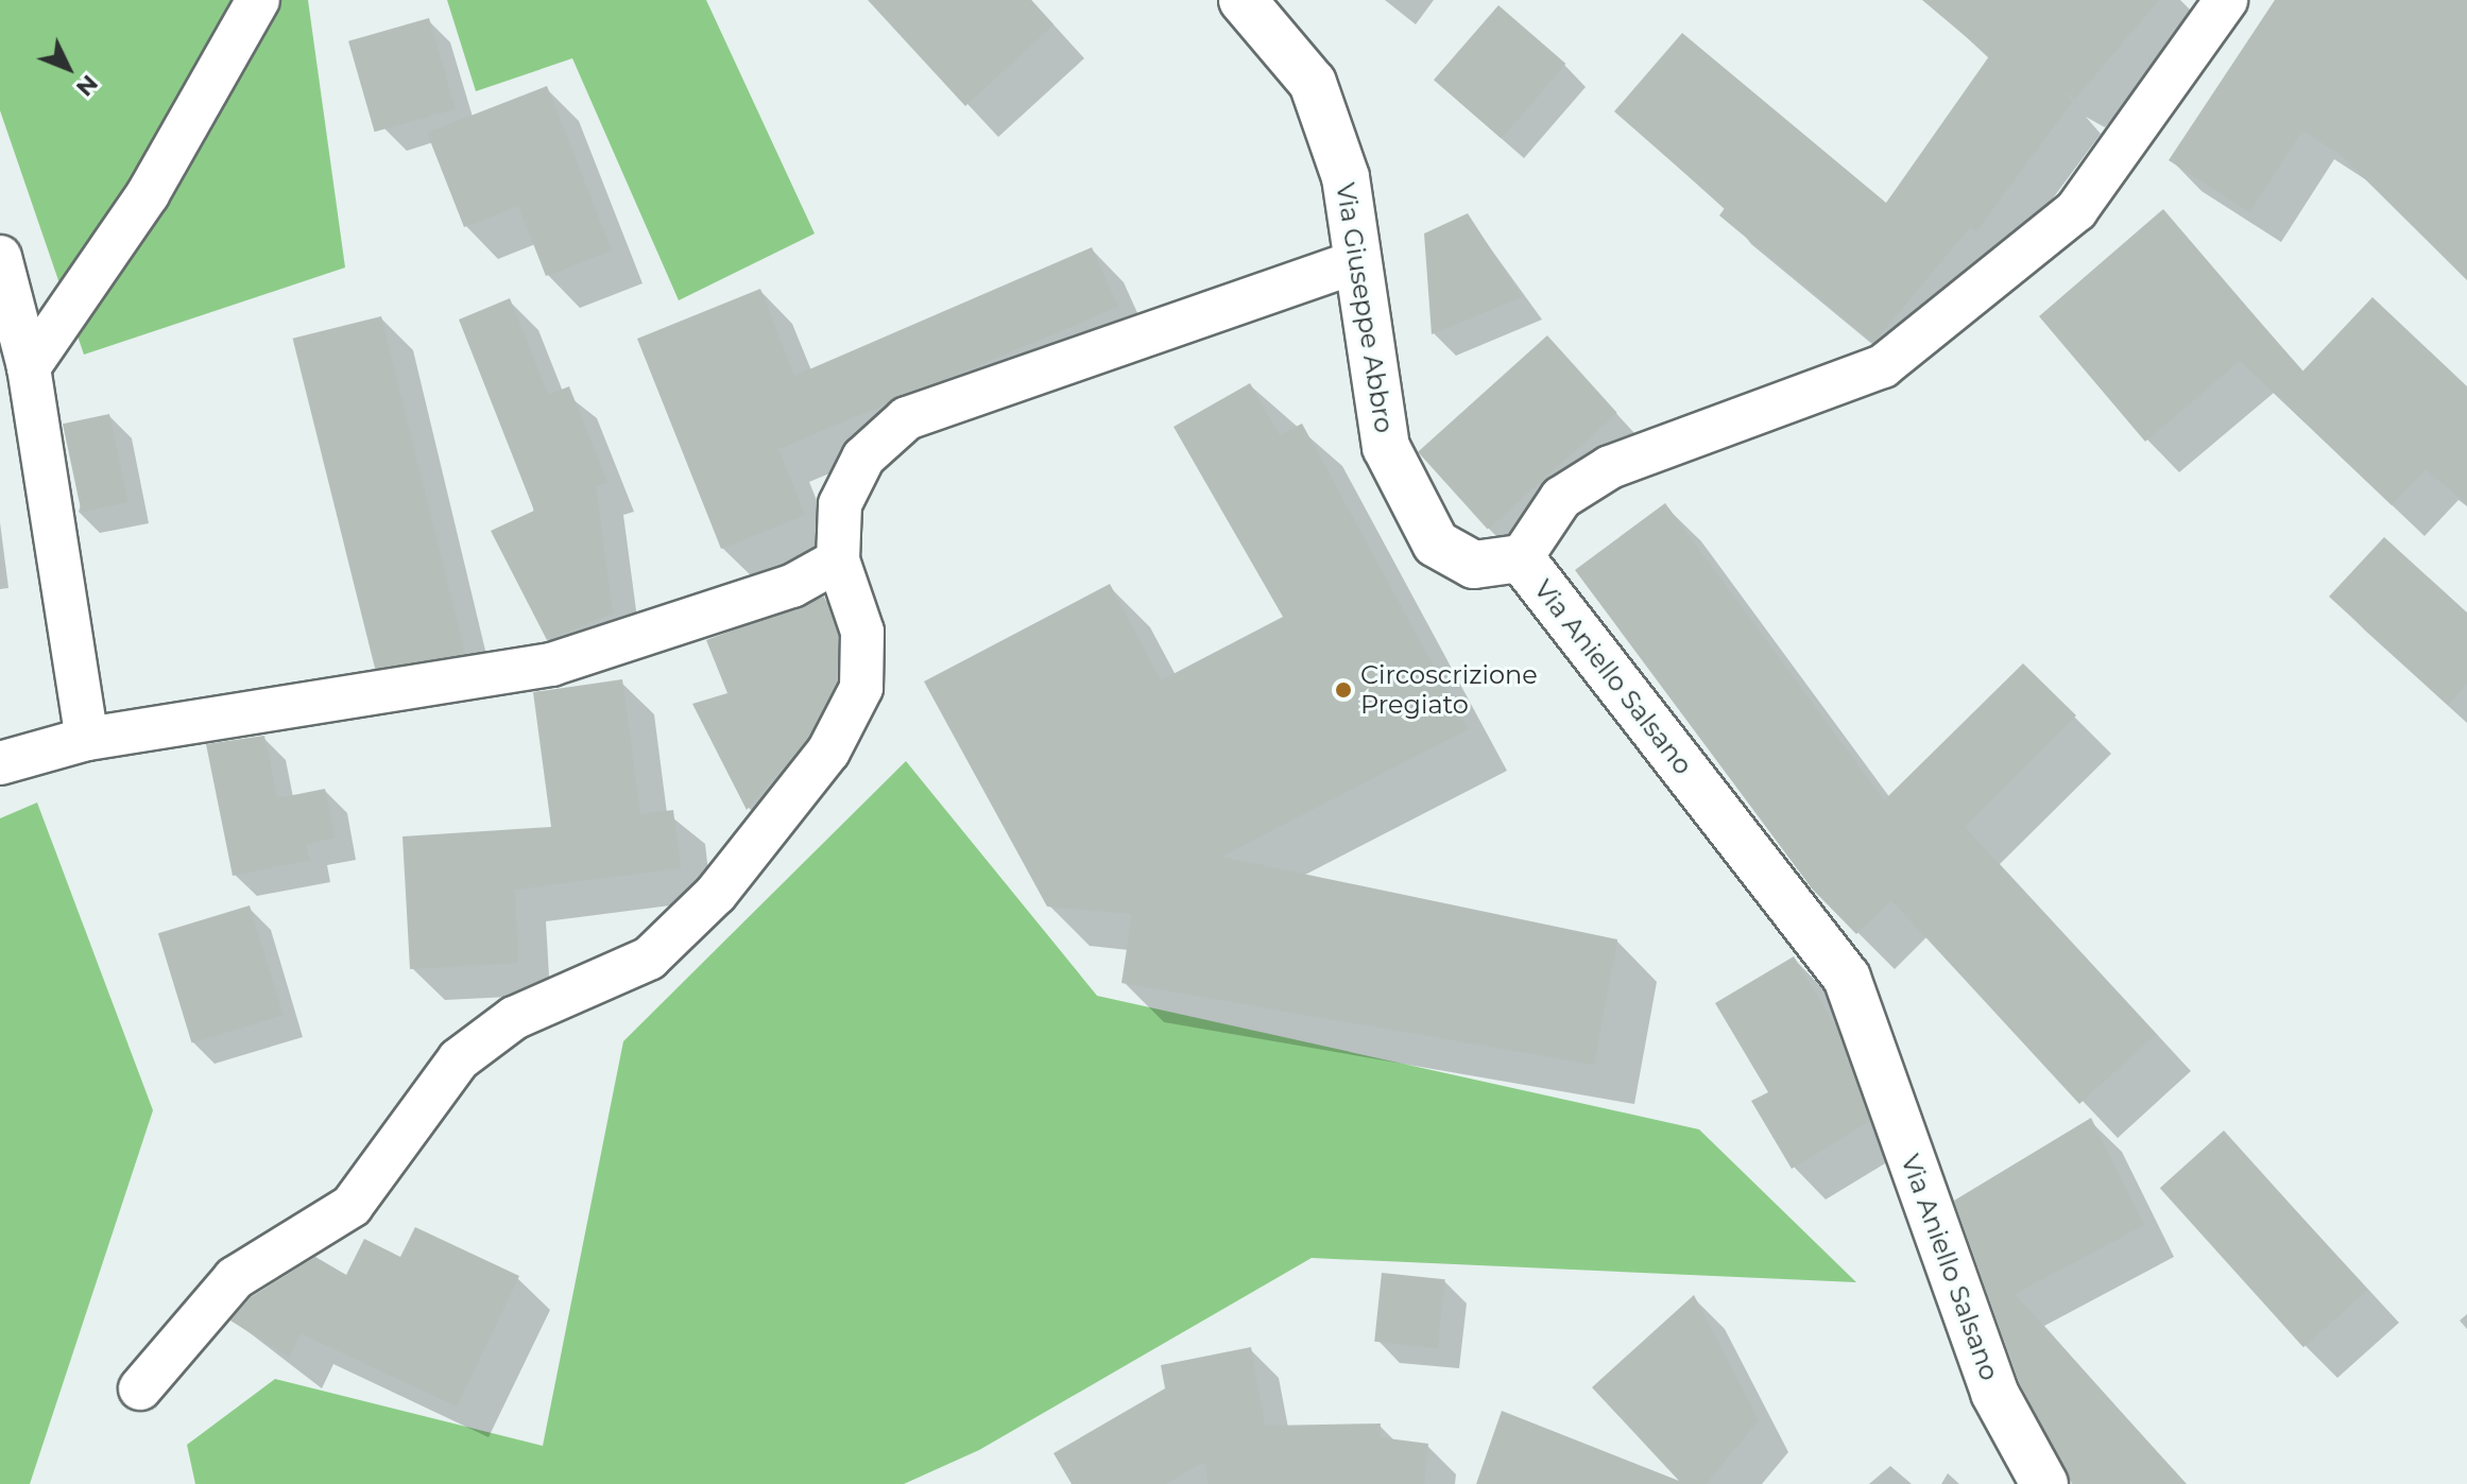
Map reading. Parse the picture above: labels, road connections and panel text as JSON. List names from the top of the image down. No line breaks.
{"streets":{"street":["Via Giuseppe Abbro","Via Aniello Salsano"]},"crossings":[["Via Giuseppe Abbro","Via Aniello Salsano"]],"places":["Circoscrizione Pregiato"],"north":"bottom right"}
